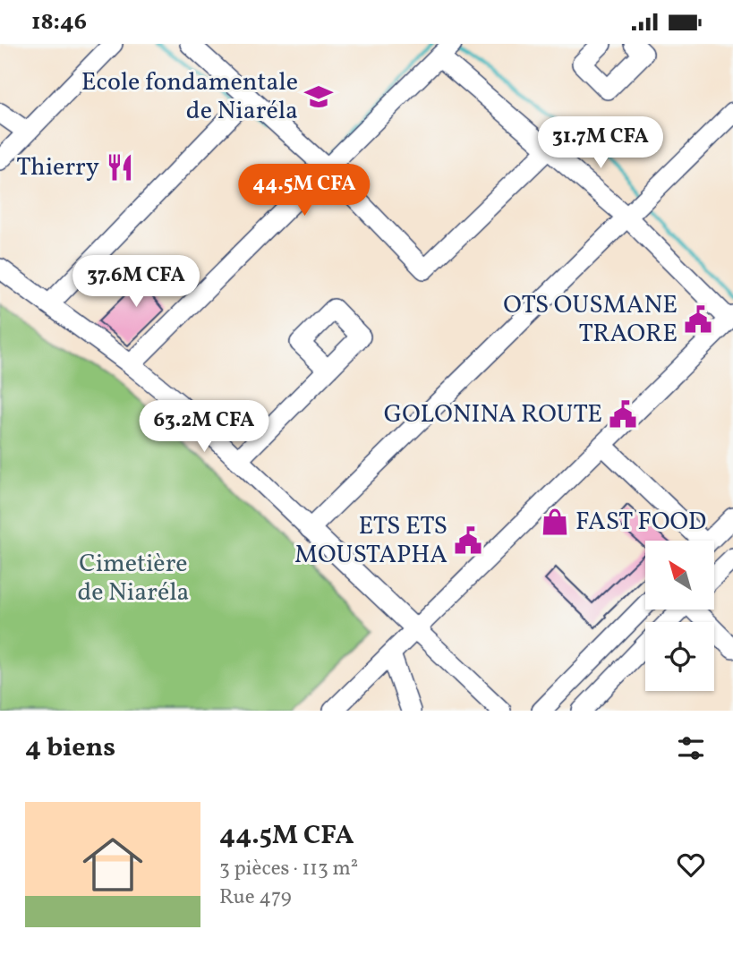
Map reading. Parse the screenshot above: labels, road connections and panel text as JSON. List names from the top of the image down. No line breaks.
{"parks":["Cimetière de Niaréla"],"places":{"school or university":["Ecole fondamentale de Niaréla"],"restaurant":["Thierry"],"public building":["OTS OUSMANE TRAORE","GOLONINA ROUTE","ETS ETS MOUSTAPHA"],"shop":["FAST FOOD"]},"north":"top left","page":{"status":"18:46","price":["31.7M CFA","44.5M CFA","37.6M CFA","63.2M CFA"],"heading":"4 biens","list":[{"name":"44.5M CFA","note":"3 pièces · 113 m² · Rue 479"}]}}
